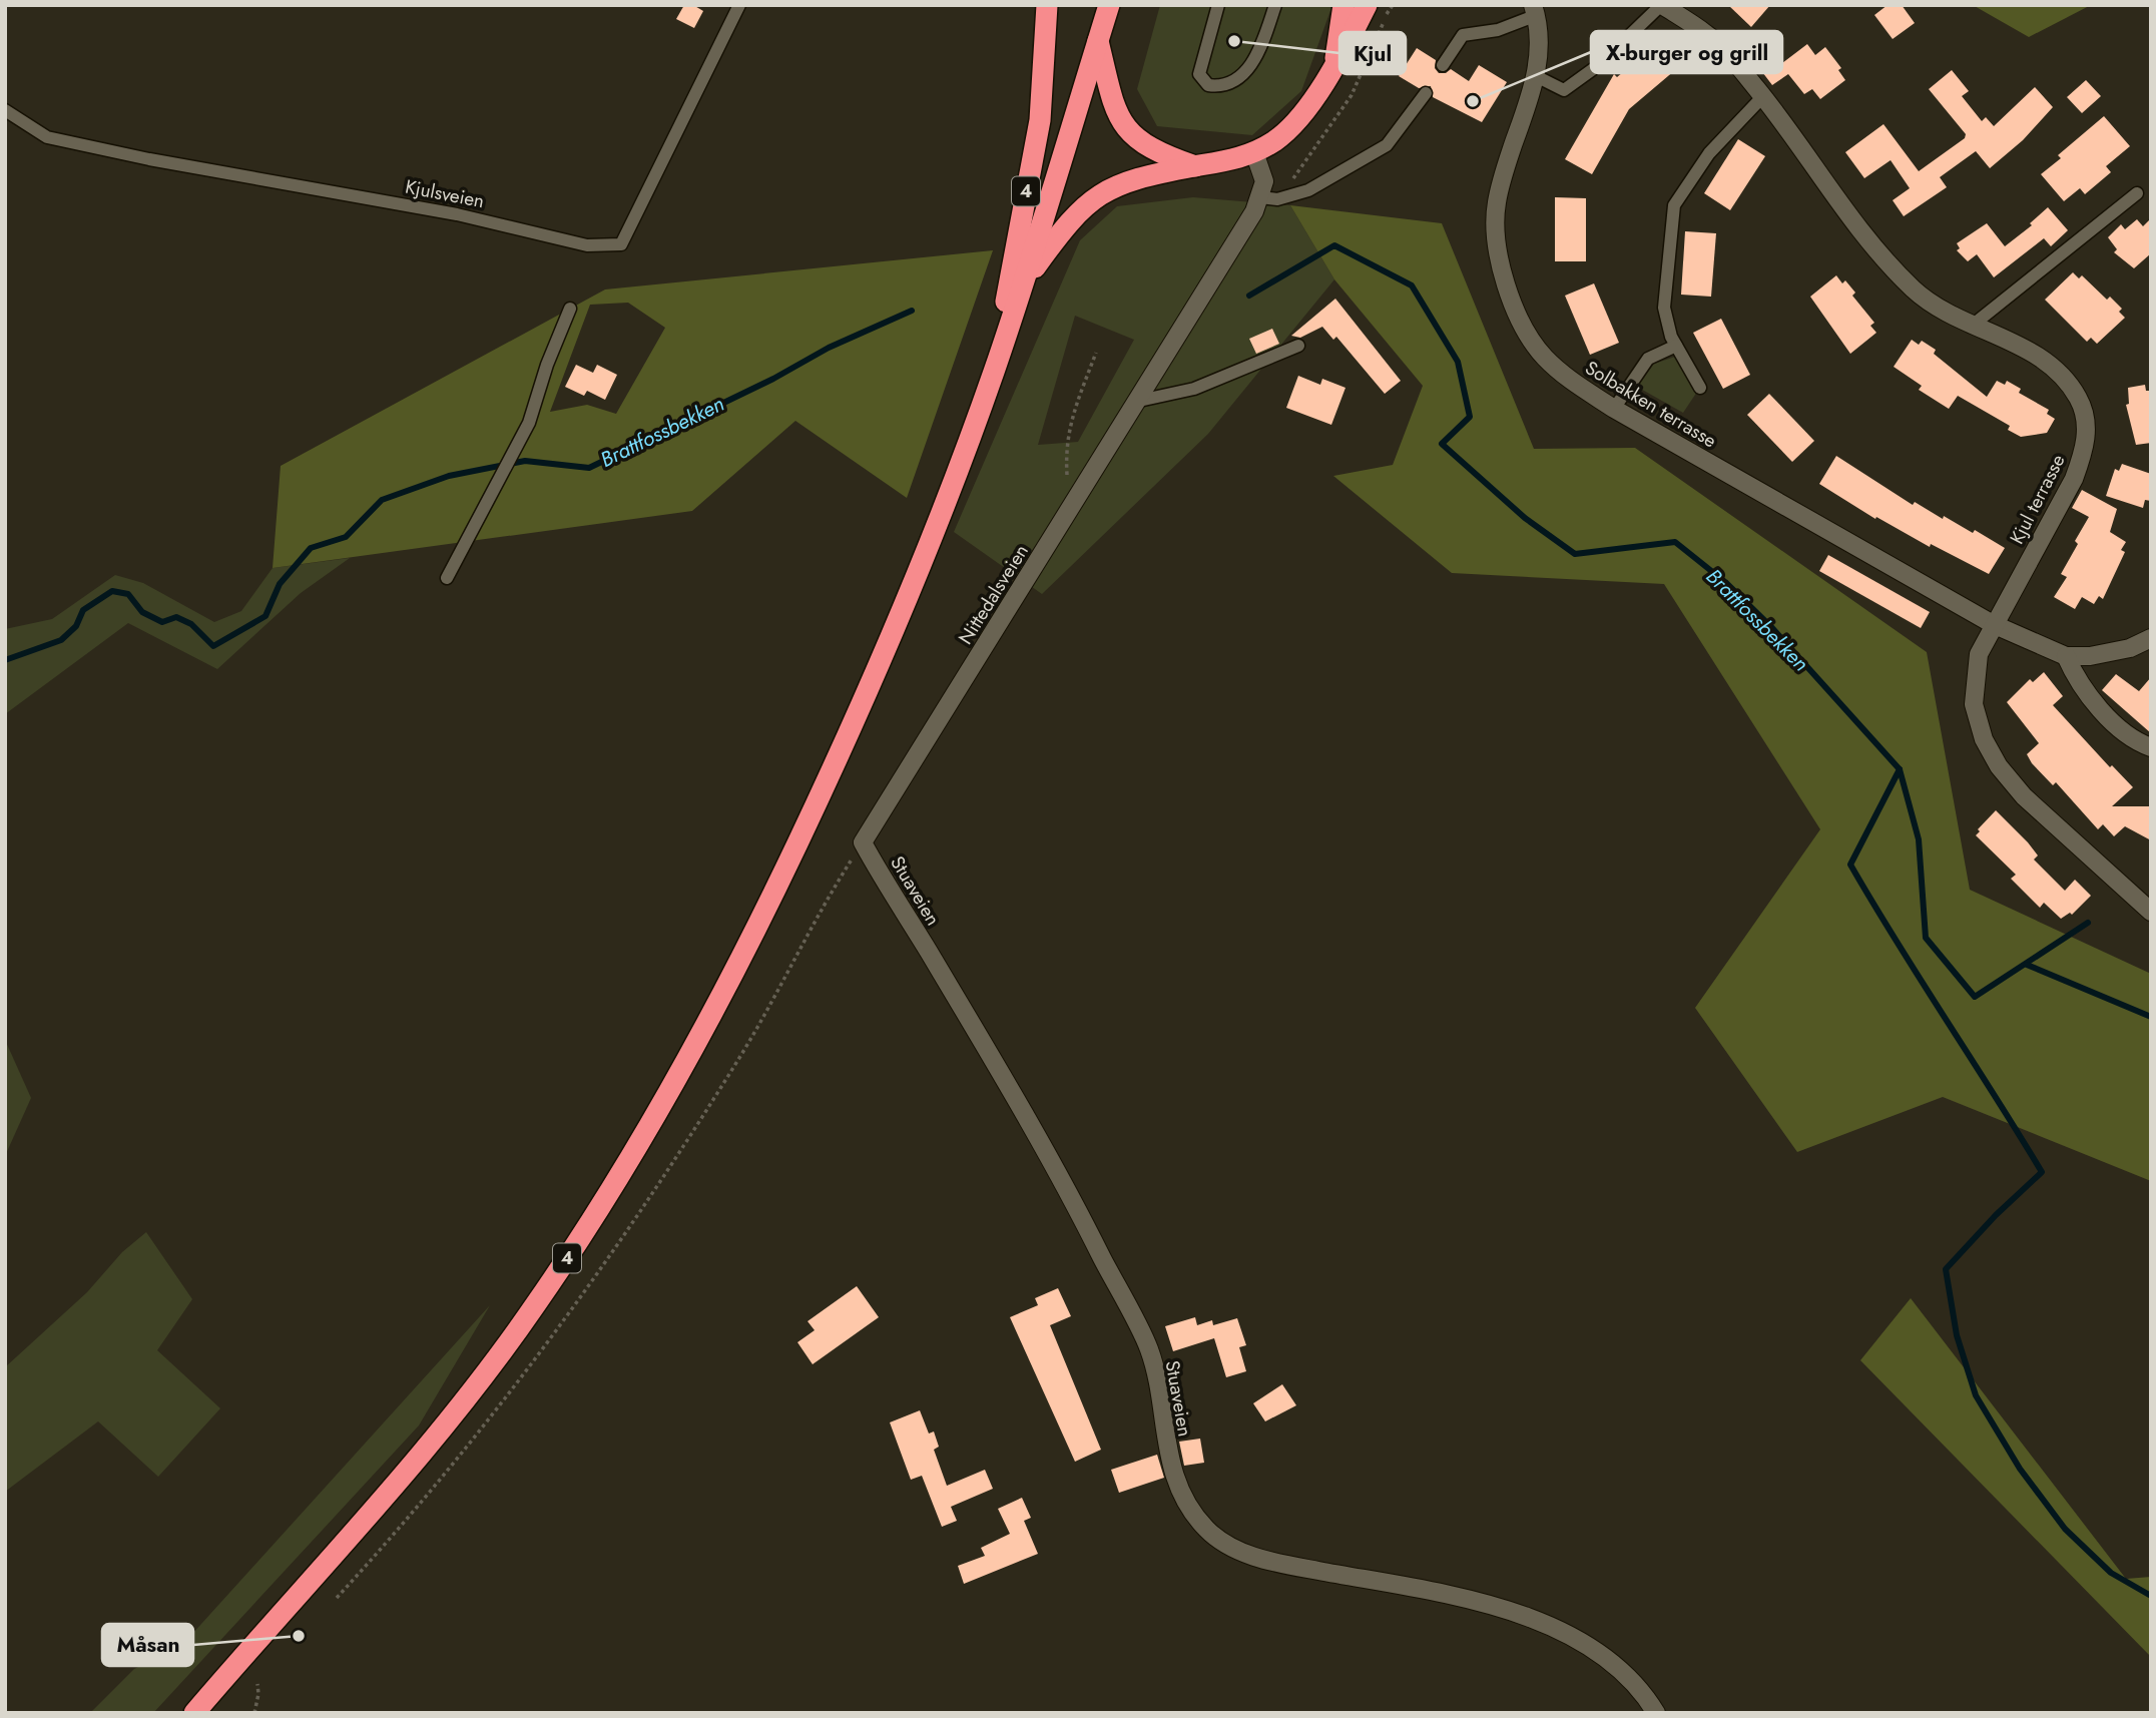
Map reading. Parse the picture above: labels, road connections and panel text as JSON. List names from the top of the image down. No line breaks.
{"streets":{"highway":["4"],"street":["Solbakken terrasse","Kjul terrasse","Nittedalsveien","Stuaveien"],"lane":["Kjulsveien"]},"crossings":[["Solbakken terrasse","Kjul terrasse"],["Nittedalsveien","Stuaveien"]],"water":["Brattfossbekken"],"places":["Kjul","X-burger og grill","Måsan"]}
